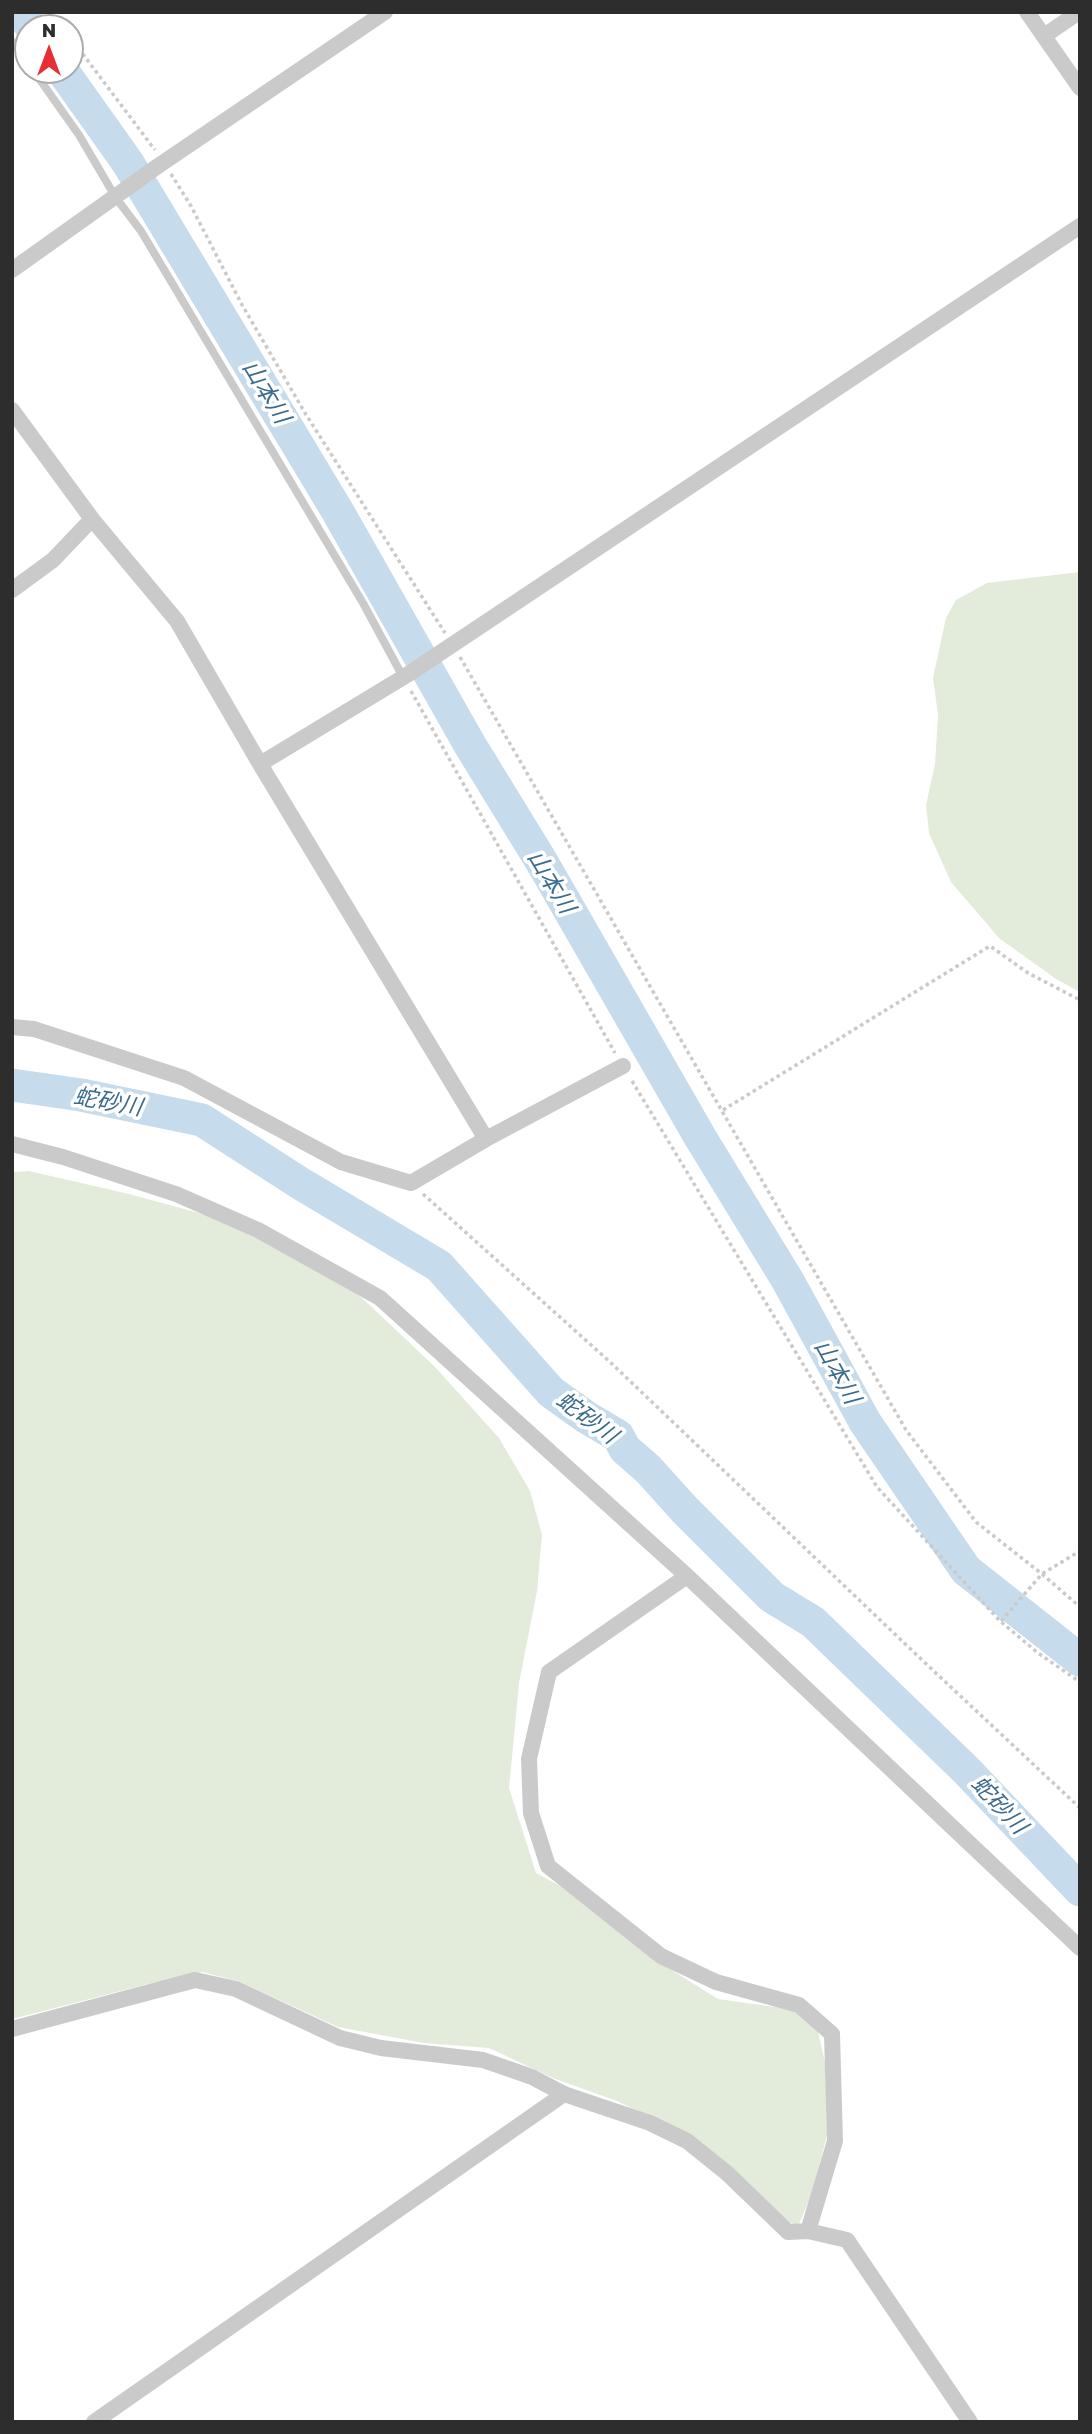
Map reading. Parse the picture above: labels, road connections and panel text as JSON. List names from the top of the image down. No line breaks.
{"water":["山本川","蛇砂川"],"north":"top"}
